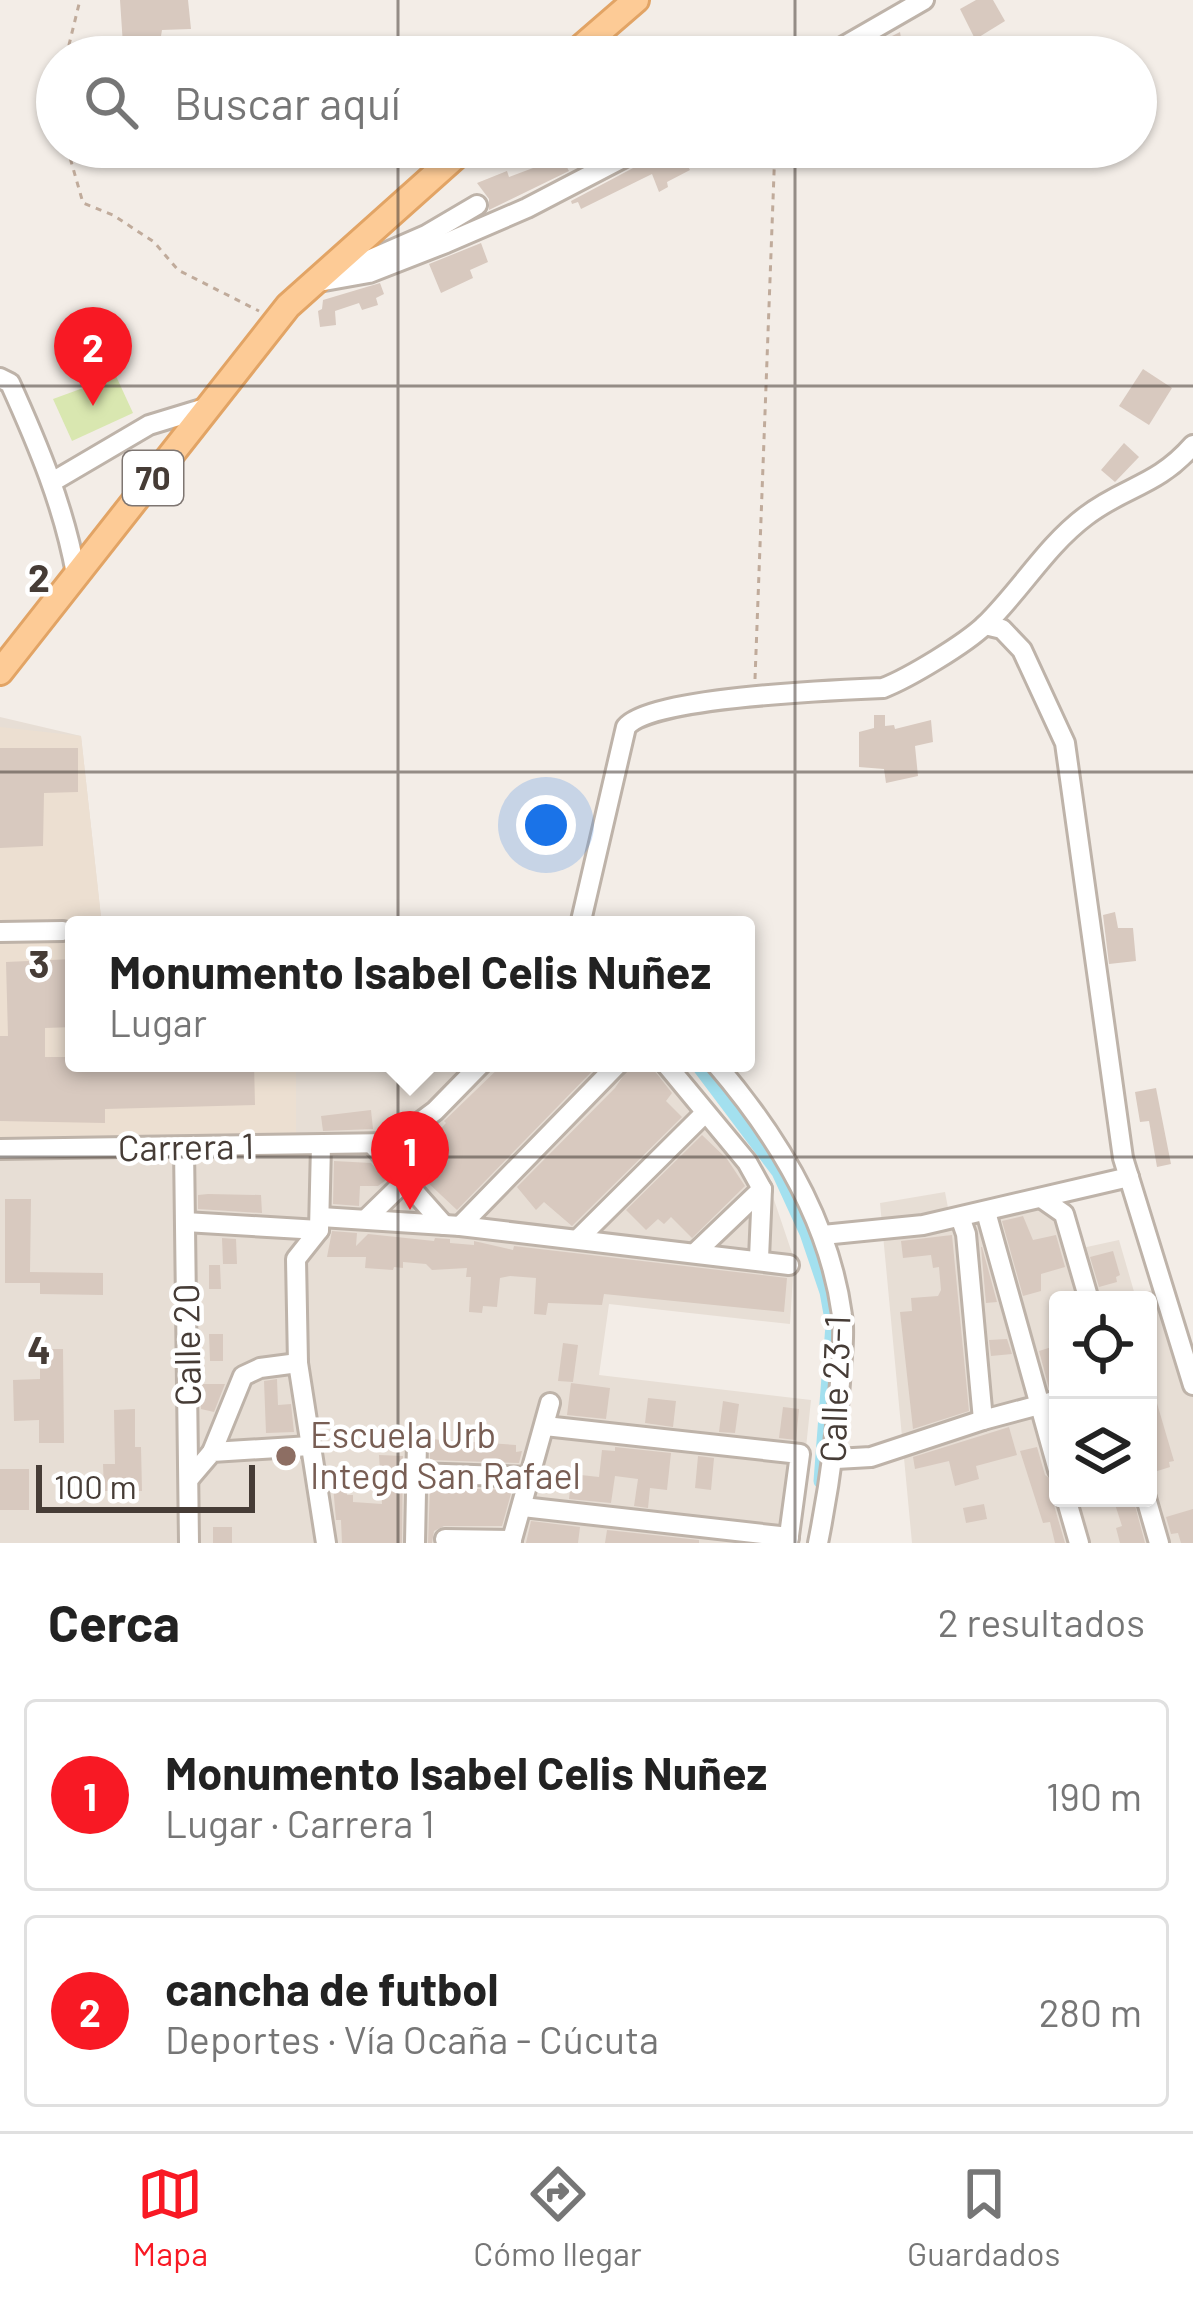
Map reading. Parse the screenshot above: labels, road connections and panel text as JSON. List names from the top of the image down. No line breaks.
{"streets":{"main road":["70"],"street":["Carrera 1","Calle 20","Calle 23-1"]},"crossings":[["Carrera 1","Calle 20"]],"places":["Escuela Urb Integd San Rafael"],"scale_bar":"100 m","page":{"search":"Buscar aquí","pins":["2","1"],"popup":["Monumento Isabel Celis Nuñez","Lugar"],"scale":"100 m","heading":["Cerca","2 resultados"],"list":[{"mark":"1","name":"Monumento Isabel Celis Nuñez","note":"Lugar · Carrera 1","value":"190 m"},{"mark":"2","name":"cancha de futbol","note":"Deportes · Vía Ocaña - Cúcuta","value":"280 m"}],"nav":["Mapa","Cómo llegar","Guardados"]},"grid":{"rows":["2","3","4"]}}
